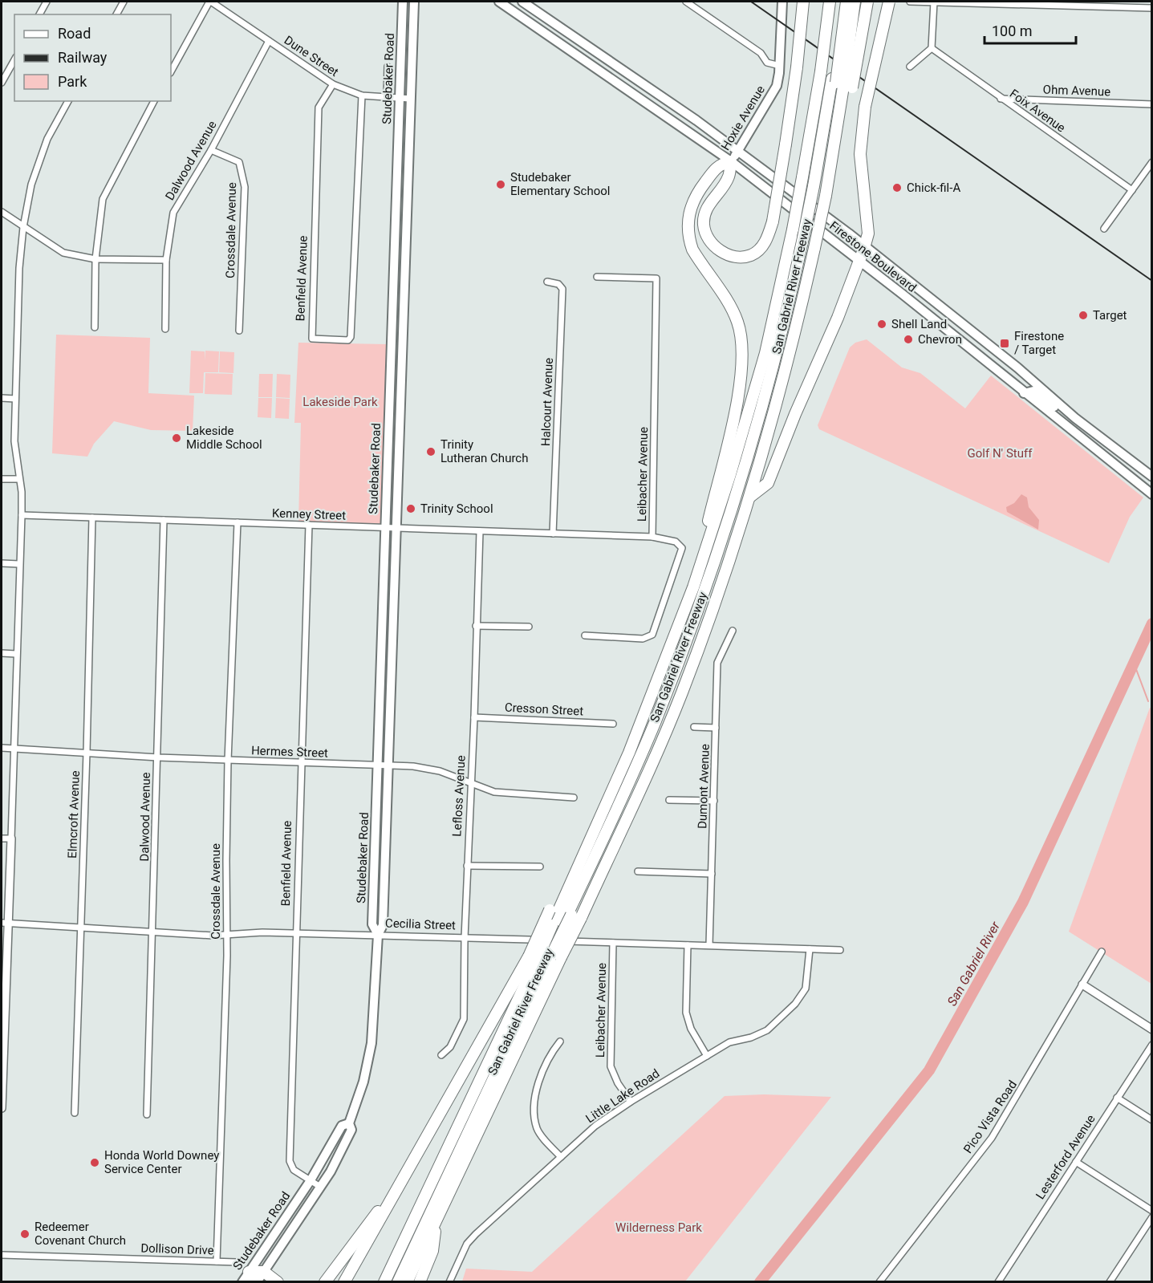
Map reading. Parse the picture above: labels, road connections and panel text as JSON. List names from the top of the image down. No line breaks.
{"streets":{"highway":["San Gabriel River Freeway"],"main road":["Studebaker Road","Hoxie Avenue","Firestone Boulevard"],"street":["Dune Street","Ohm Avenue","Foix Avenue","Dalwood Avenue","Crossdale Avenue","Benfield Avenue","Halcourt Avenue","Leibacher Avenue","Kenney Street","Cresson Street","Hermes Street","Dumont Avenue","Lefloss Avenue","Elmcroft Avenue","Cecilia Street","Little Lake Road","Pico Vista Road","Lesterford Avenue","Dollison Drive"]},"crossings":[["Dune Street","Studebaker Road"],["Dune Street","Dalwood Avenue"],["Dune Street","Benfield Avenue"],["Studebaker Road","Benfield Avenue"],["Studebaker Road","Kenney Street"],["Studebaker Road","Hermes Street"],["Studebaker Road","Cecilia Street"],["Ohm Avenue","Foix Avenue"],["Hoxie Avenue","Firestone Boulevard"],["Dalwood Avenue","Crossdale Avenue"],["Dalwood Avenue","Kenney Street"],["Dalwood Avenue","Hermes Street"],["Dalwood Avenue","Cecilia Street"],["Crossdale Avenue","Kenney Street"],["Crossdale Avenue","Hermes Street"],["Crossdale Avenue","Cecilia Street"],["Crossdale Avenue","Dollison Drive"],["Benfield Avenue","Kenney Street"],["Benfield Avenue","Hermes Street"],["Benfield Avenue","Cecilia Street"],["Halcourt Avenue","Kenney Street"],["Leibacher Avenue","Kenney Street"],["Leibacher Avenue","Cecilia Street"],["Leibacher Avenue","Little Lake Road"],["Kenney Street","Lefloss Avenue"],["Kenney Street","Elmcroft Avenue"],["Cresson Street","Lefloss Avenue"],["Hermes Street","Lefloss Avenue"],["Hermes Street","Elmcroft Avenue"],["Dumont Avenue","Cecilia Street"],["Lefloss Avenue","Cecilia Street"],["Elmcroft Avenue","Cecilia Street"],["Cecilia Street","Little Lake Road"]],"water":["San Gabriel River"],"parks":["Lakeside Park","Golf N' Stuff","Wilderness Park"],"places":{"other":["Studebaker Elementary School","Chick-fil-A","Target","Shell Land","Chevron","Lakeside Middle School","Trinity Lutheran Church","Trinity School","Honda World Downey Service Center","Redeemer Covenant Church"],"transit":["Firestone / Target"]},"legend":["Road","Railway","Park"],"scale_bar":"100 m"}
